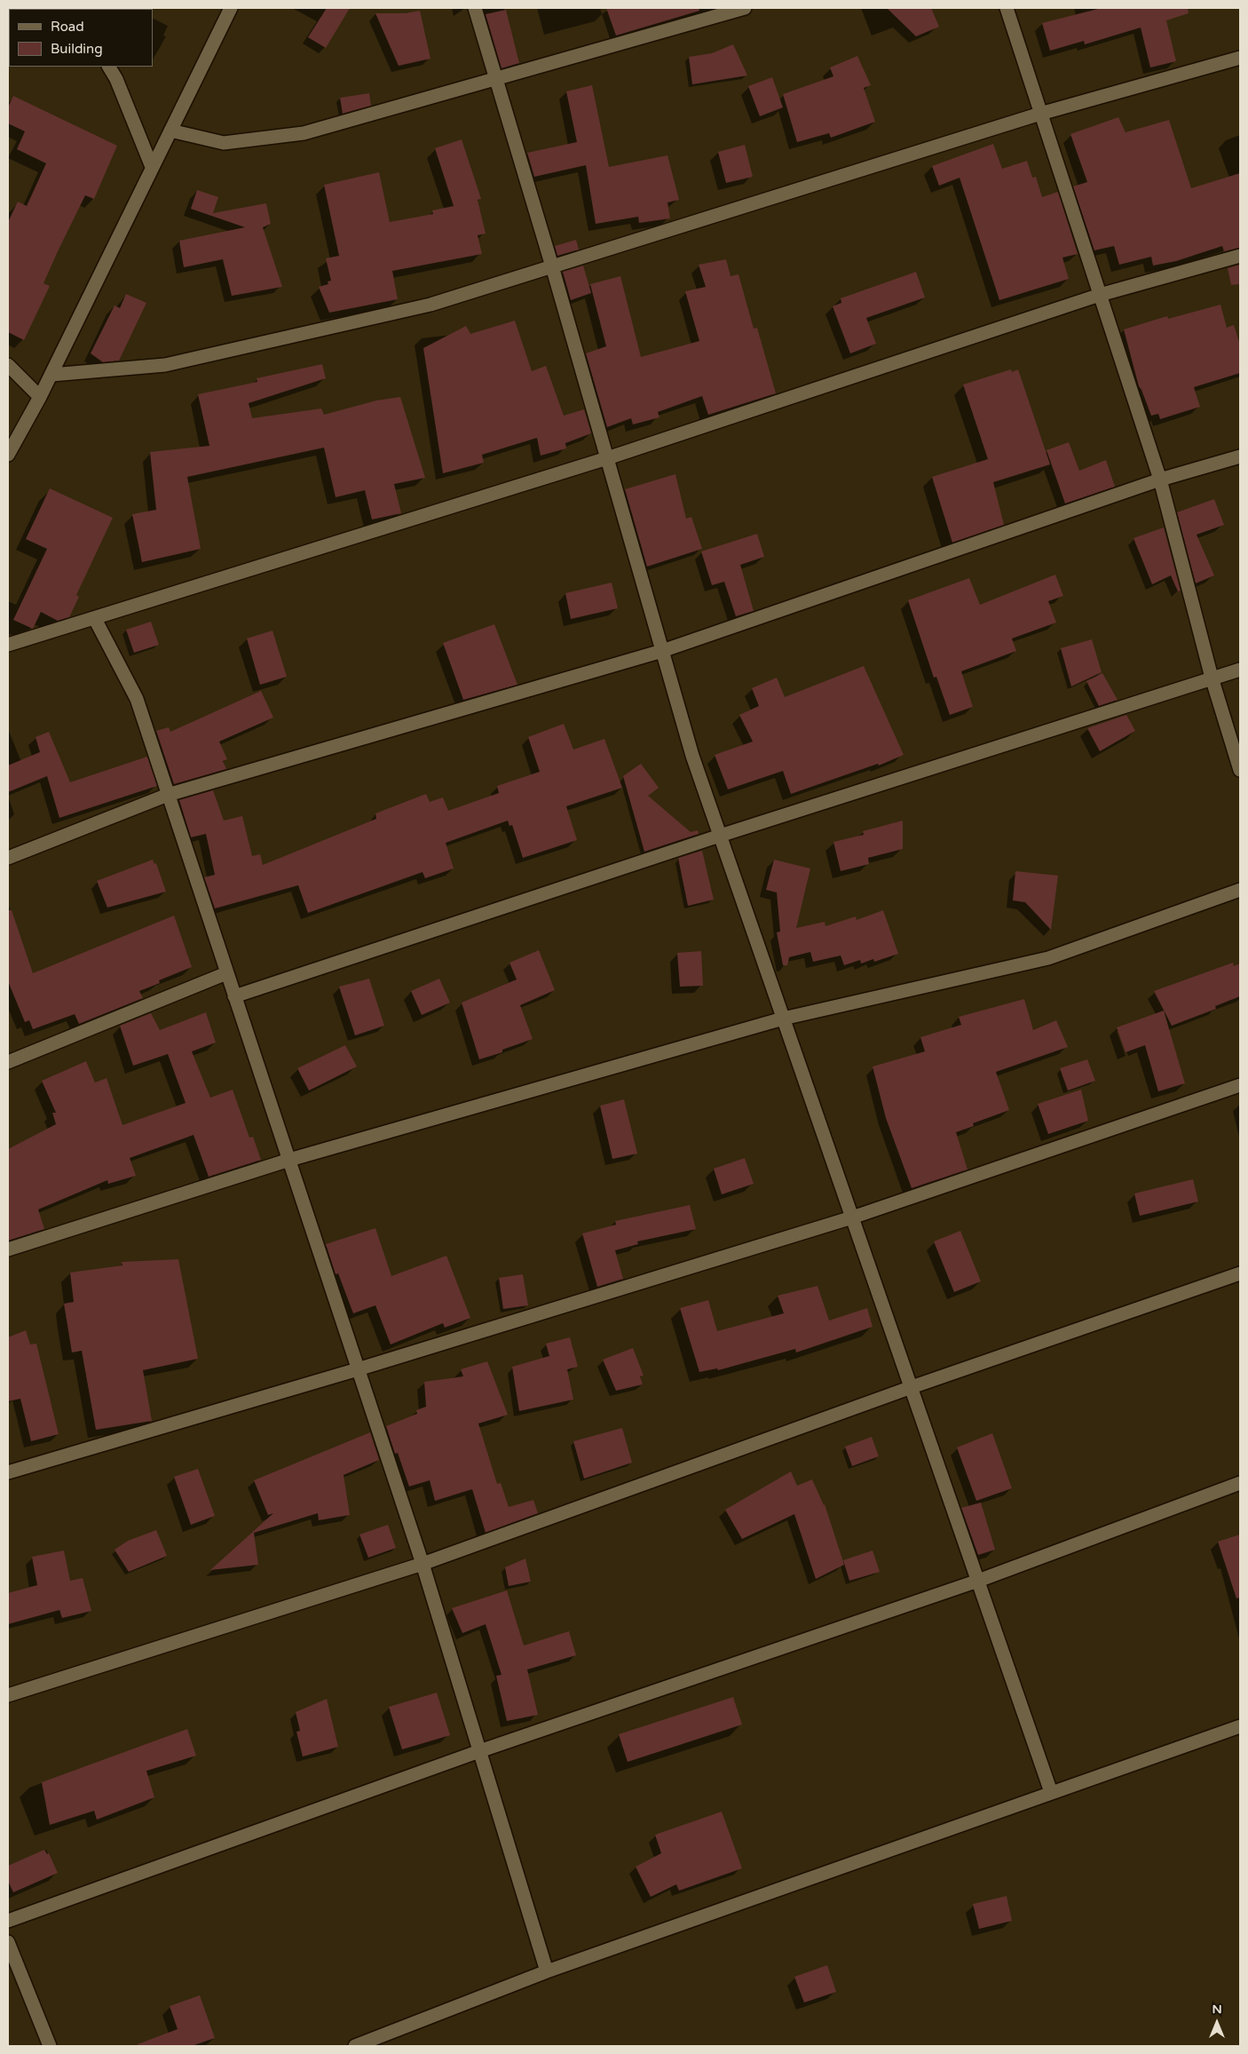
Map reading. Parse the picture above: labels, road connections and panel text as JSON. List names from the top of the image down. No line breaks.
{"legend":["Road","Building"],"north":"top"}
